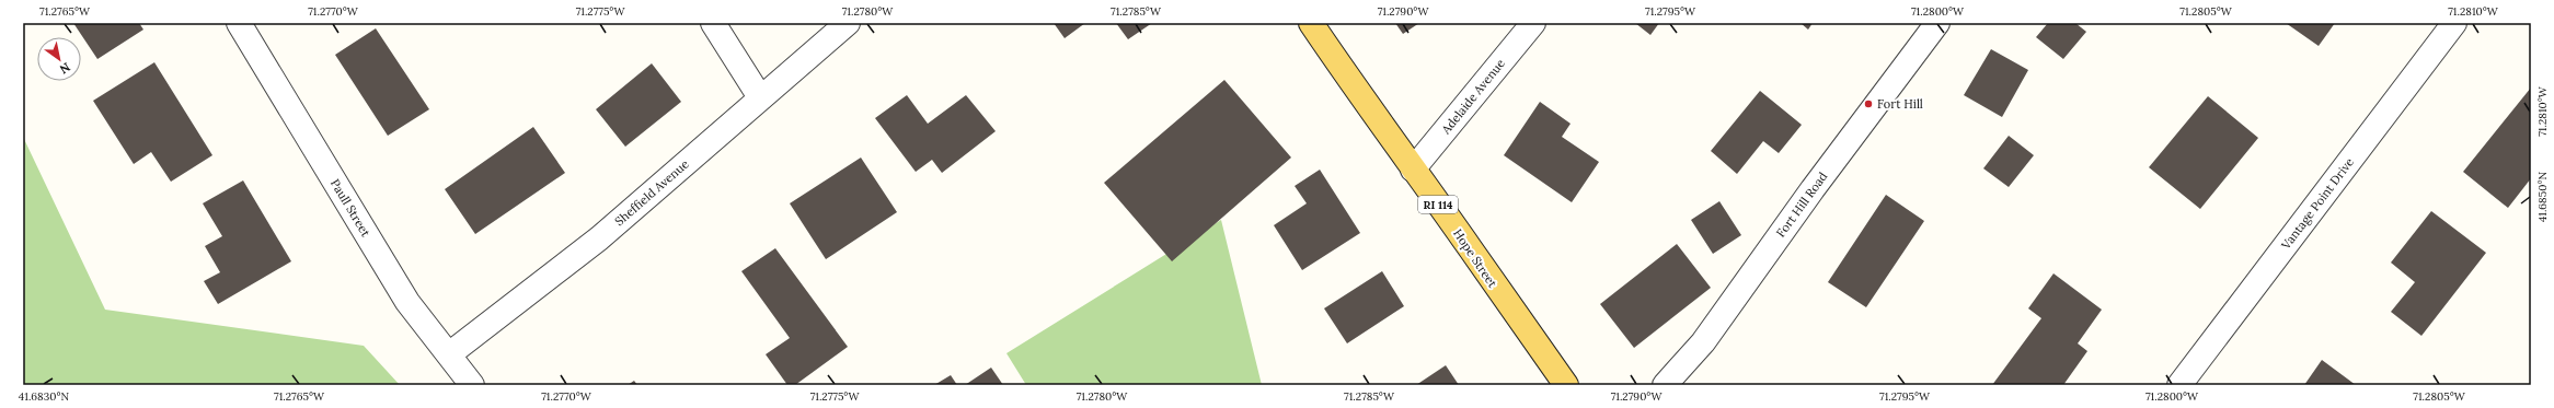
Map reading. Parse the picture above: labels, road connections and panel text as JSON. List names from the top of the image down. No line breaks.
{"streets":{"main road":["RI 114","Hope Street"],"street":["Adelaide Avenue","Sheffield Avenue","Vantage Point Drive","Fort Hill Road","Paull Street"]},"crossings":[["Adelaide Avenue","Hope Street"],["Sheffield Avenue","Paull Street"]],"places":["Fort Hill"],"north":"bottom right","coordinates":["71.2765°W","71.2770°W","71.2775°W","71.2780°W","71.2785°W","71.2790°W","71.2795°W","71.2800°W","71.2805°W","71.2810°W","41.6850°N","41.6830°N"]}
